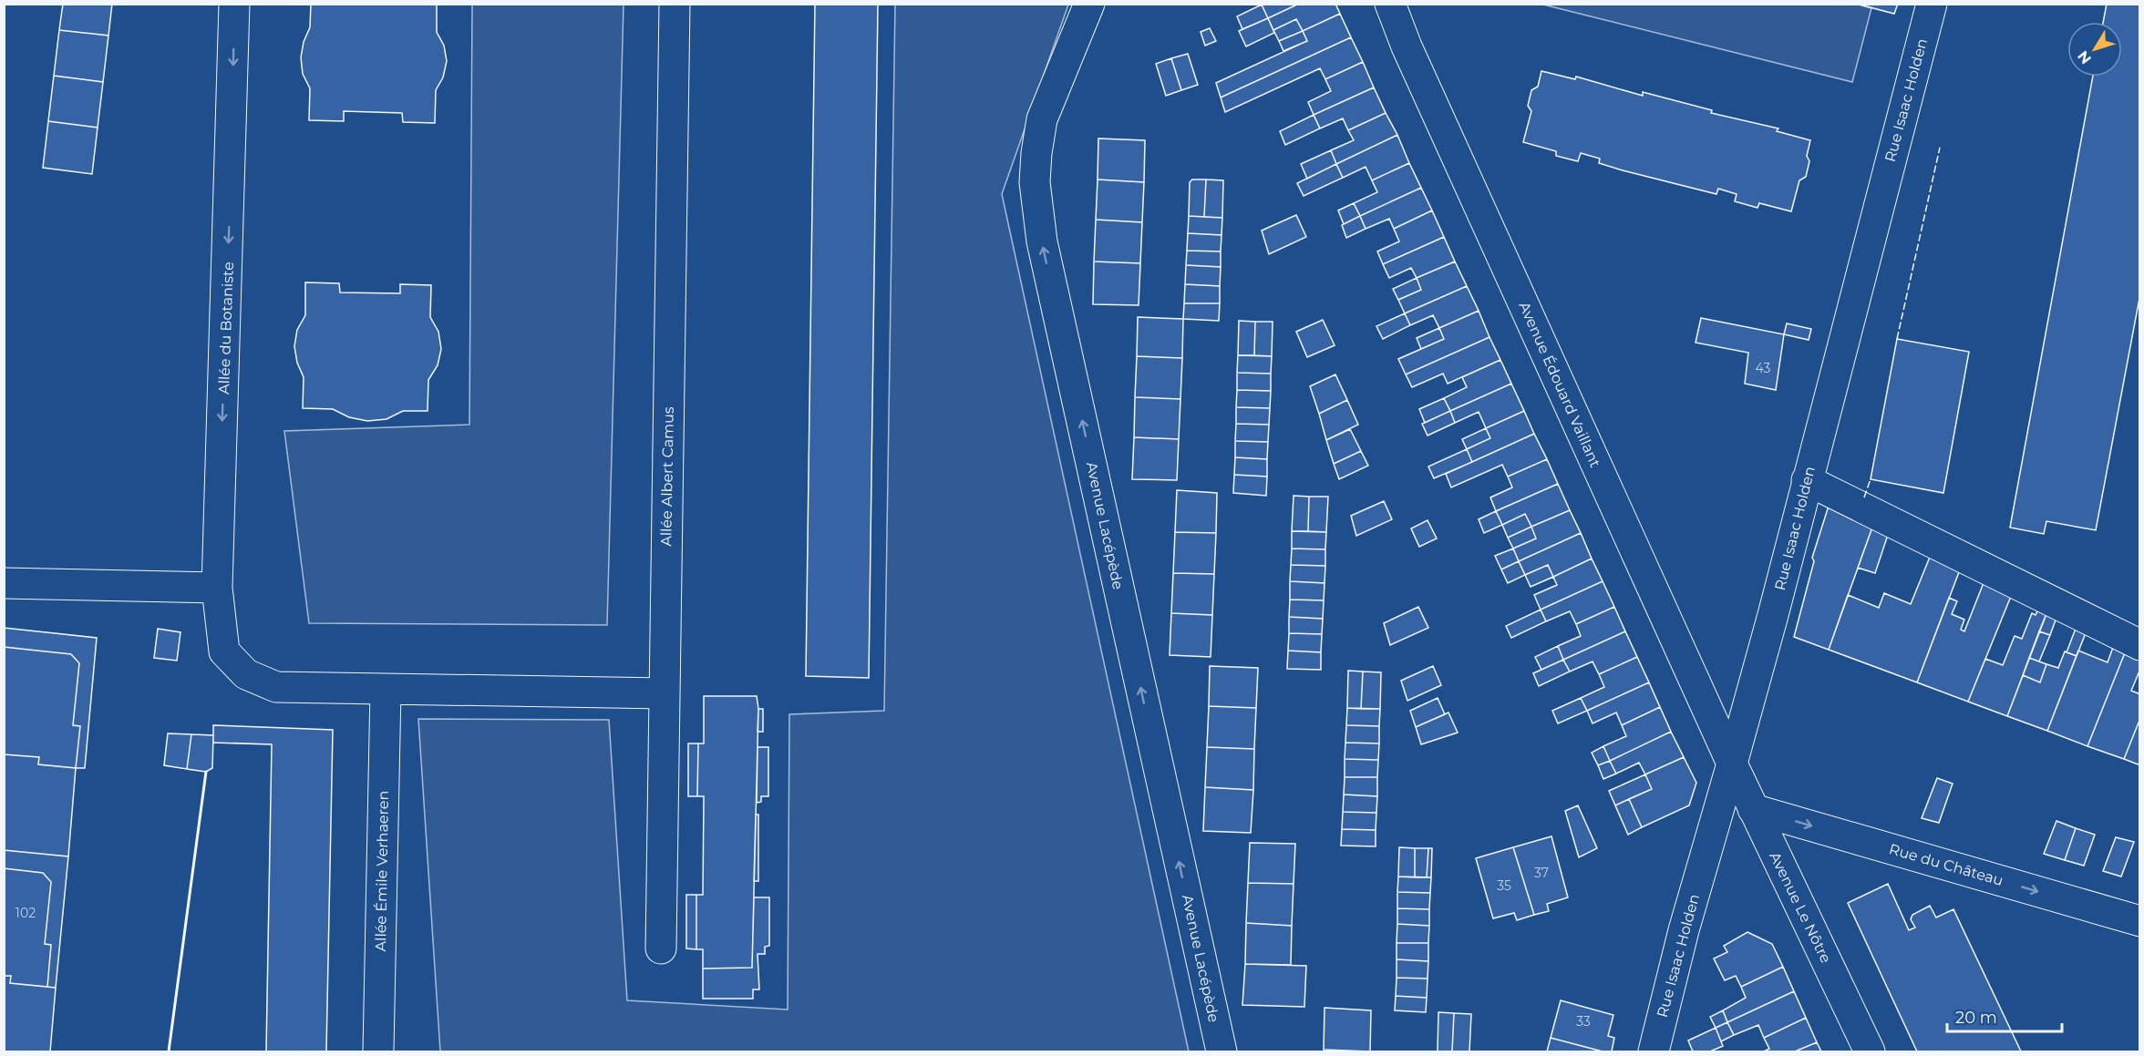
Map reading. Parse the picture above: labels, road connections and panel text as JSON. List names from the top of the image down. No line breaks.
{"streets":{"street":["Rue Isaac Holden","Allée du Botaniste","Avenue Édouard Vaillant","Allée Albert Camus","Avenue Lacépède","Rue du Château","Allée Émile Verhaeren","Avenue Le Nôtre"]},"crossings":[["Rue Isaac Holden","Avenue Édouard Vaillant"],["Rue Isaac Holden","Avenue Le Nôtre"],["Allée du Botaniste","Allée Émile Verhaeren"],["Avenue Édouard Vaillant","Avenue Le Nôtre"],["Rue du Château","Avenue Le Nôtre"]],"one_way":["Allée du Botaniste","Avenue Lacépède","Rue du Château"],"house_numbers":["43","37","35","102","33"],"scale_bar":"20 m","north":"bottom left"}
